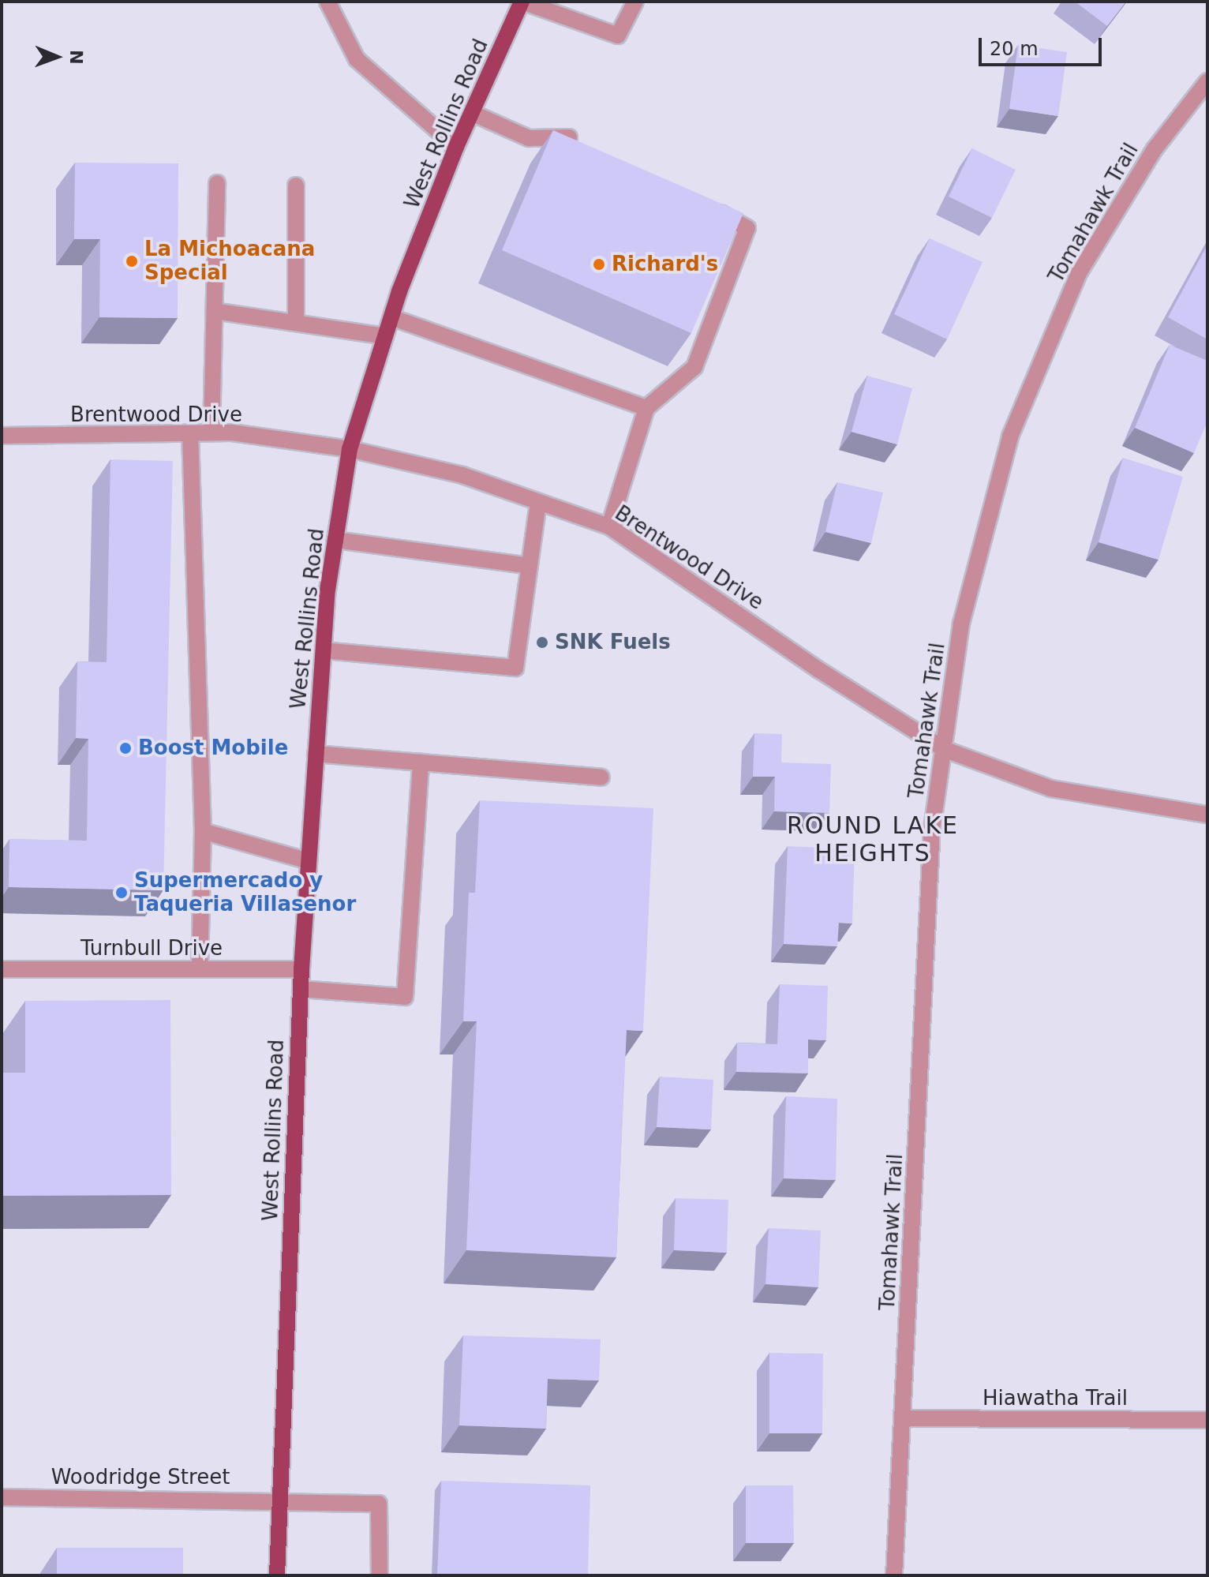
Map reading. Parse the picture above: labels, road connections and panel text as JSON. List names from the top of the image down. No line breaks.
{"streets":{"main road":["West Rollins Road"],"street":["Tomahawk Trail","Brentwood Drive","Turnbull Drive","Hiawatha Trail","Woodridge Street"]},"crossings":[["West Rollins Road","Brentwood Drive"],["West Rollins Road","Turnbull Drive"],["West Rollins Road","Woodridge Street"],["Tomahawk Trail","Brentwood Drive"],["Tomahawk Trail","Hiawatha Trail"]],"districts":["ROUND LAKE HEIGHTS"],"places":["La Michoacana Special","Richard's","SNK Fuels","Boost Mobile","Supermercado y Taqueria Villasenor"],"scale_bar":"20 m","north":"right"}
